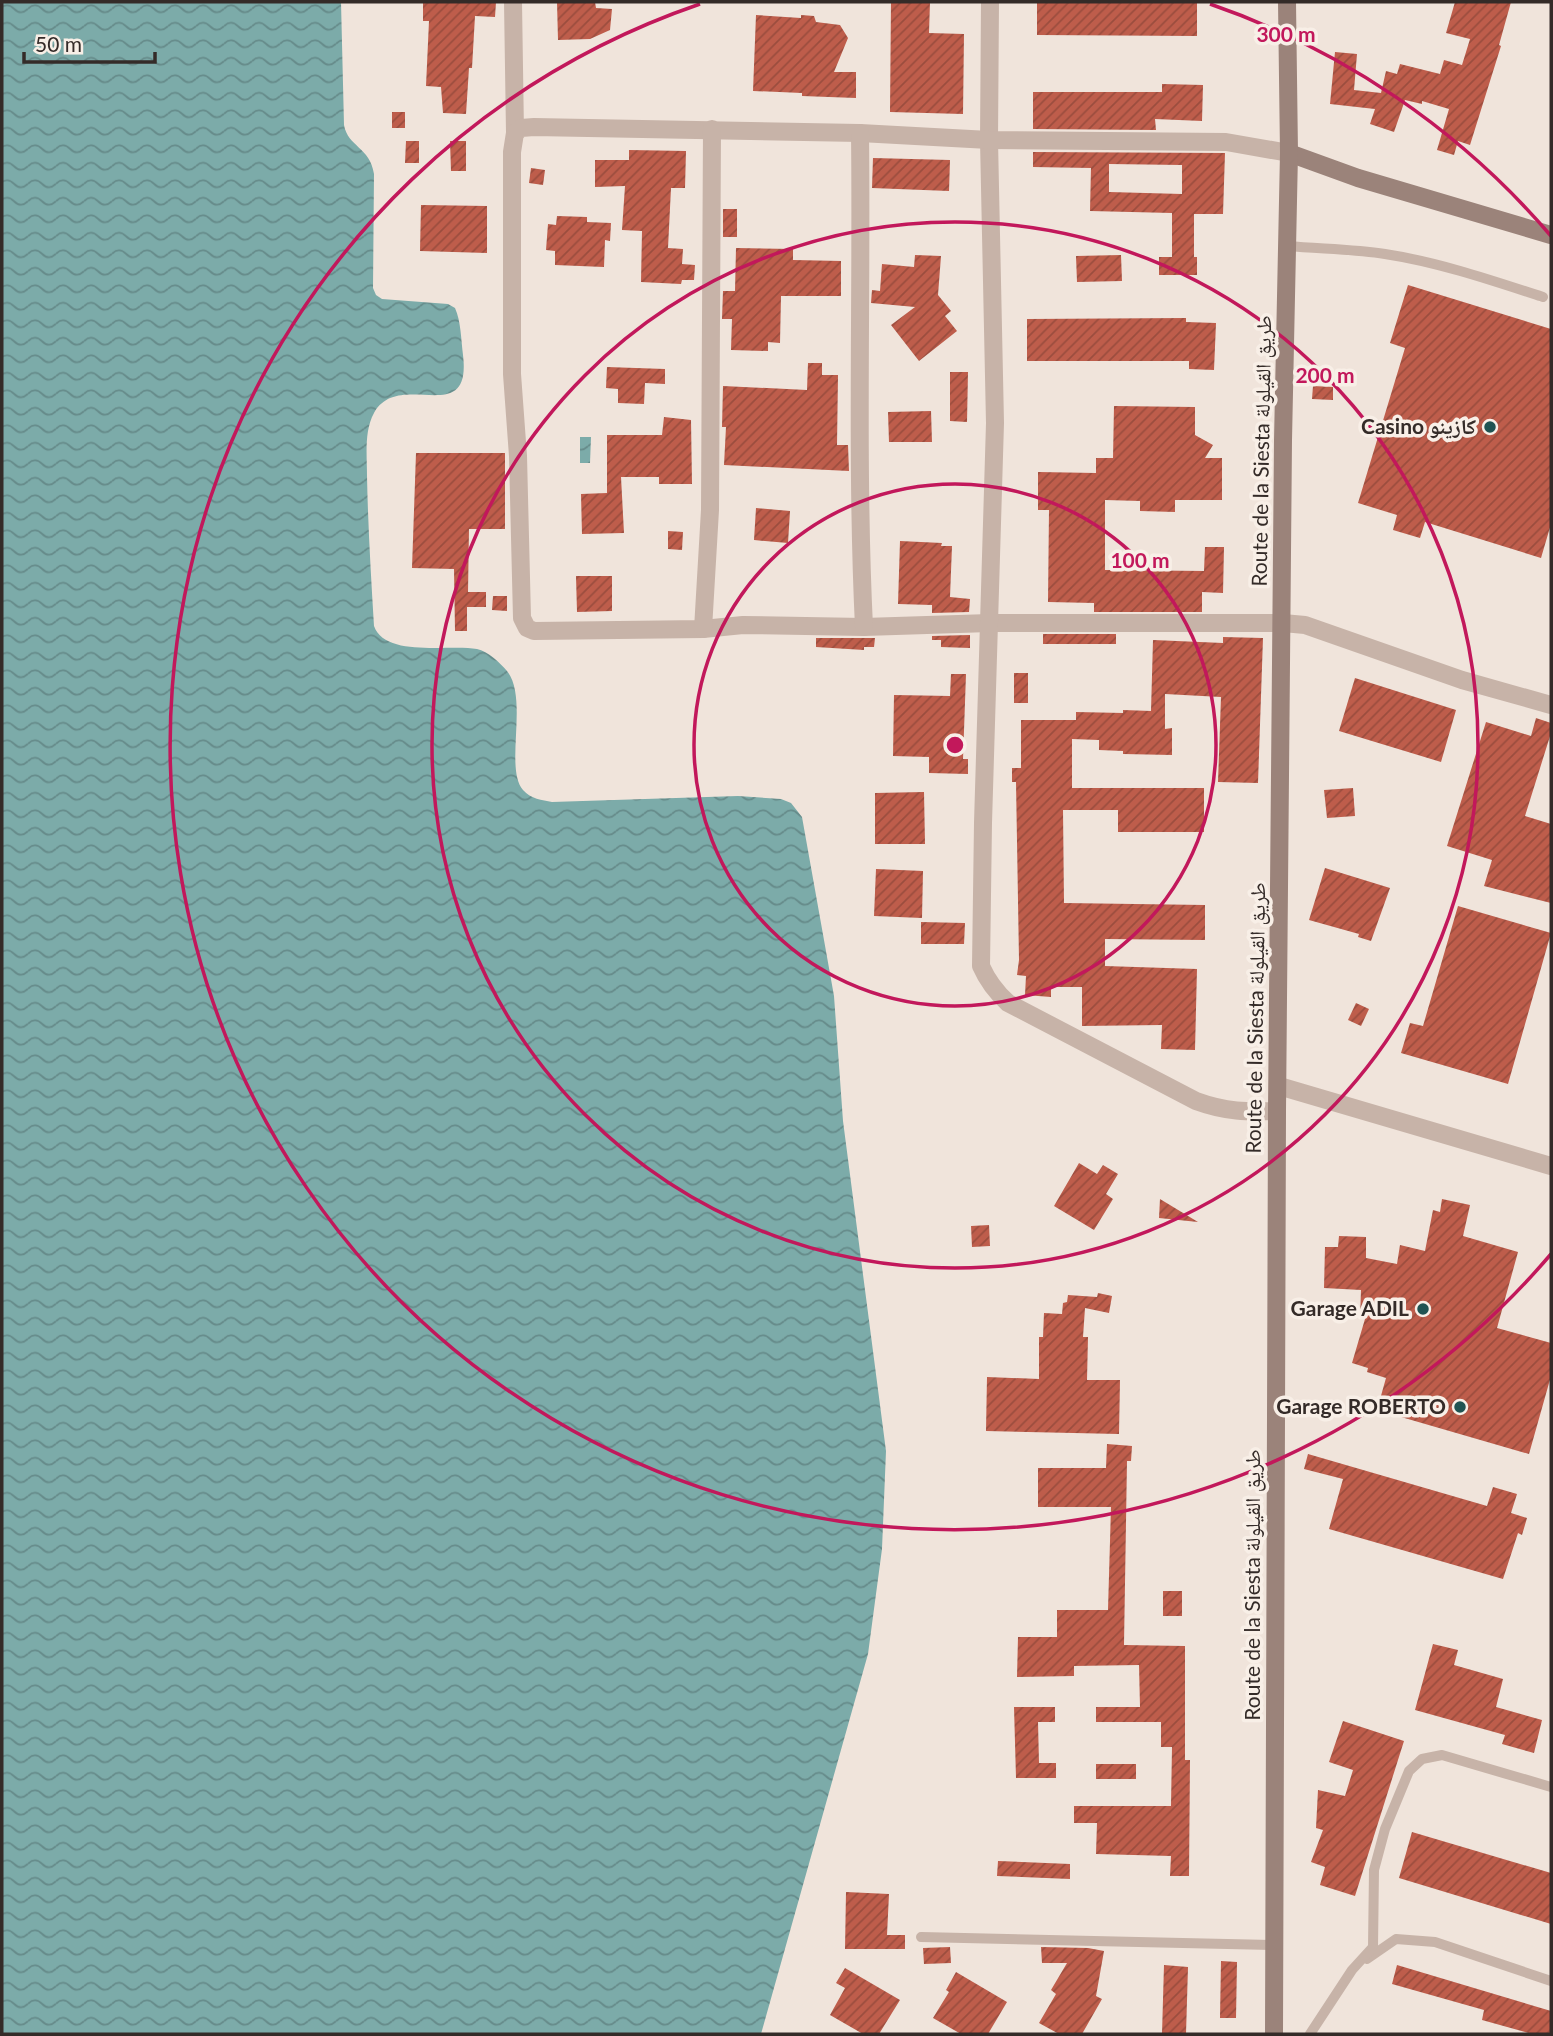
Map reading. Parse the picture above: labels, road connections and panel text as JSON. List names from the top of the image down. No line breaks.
{"streets":{"main road":["Route de la Siesta طريق القيلولة"]},"places":["Casino كازينو","Garage ADIL","Garage ROBERTO"],"scale_bar":"50 m","rings":["300 m","200 m","100 m"]}
